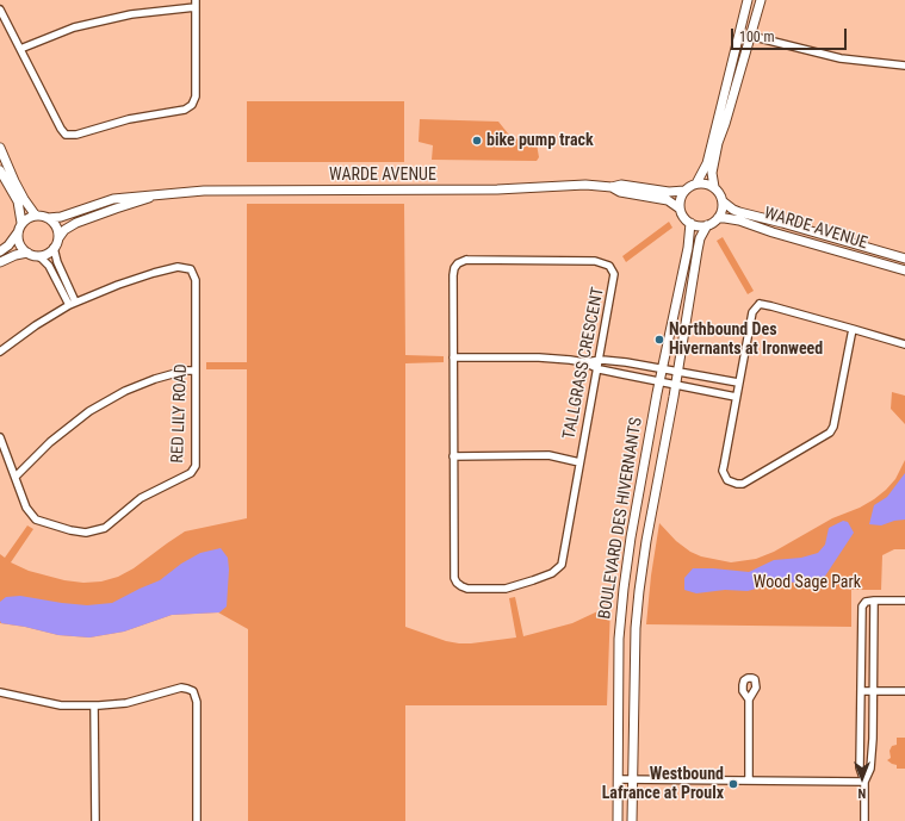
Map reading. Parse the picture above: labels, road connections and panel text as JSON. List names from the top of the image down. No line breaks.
{"streets":{"street":["WARDE AVENUE","TALLGRASS CRESCENT","RED LILY ROAD","BOULEVARD DES HIVERNANTS"]},"crossings":[["WARDE AVENUE","BOULEVARD DES HIVERNANTS"]],"parks":["Wood Sage Park"],"places":["bike pump track","Northbound Des Hivernants at Ironweed","Westbound Lafrance at Proulx"],"scale_bar":"100 m","north":"bottom"}
